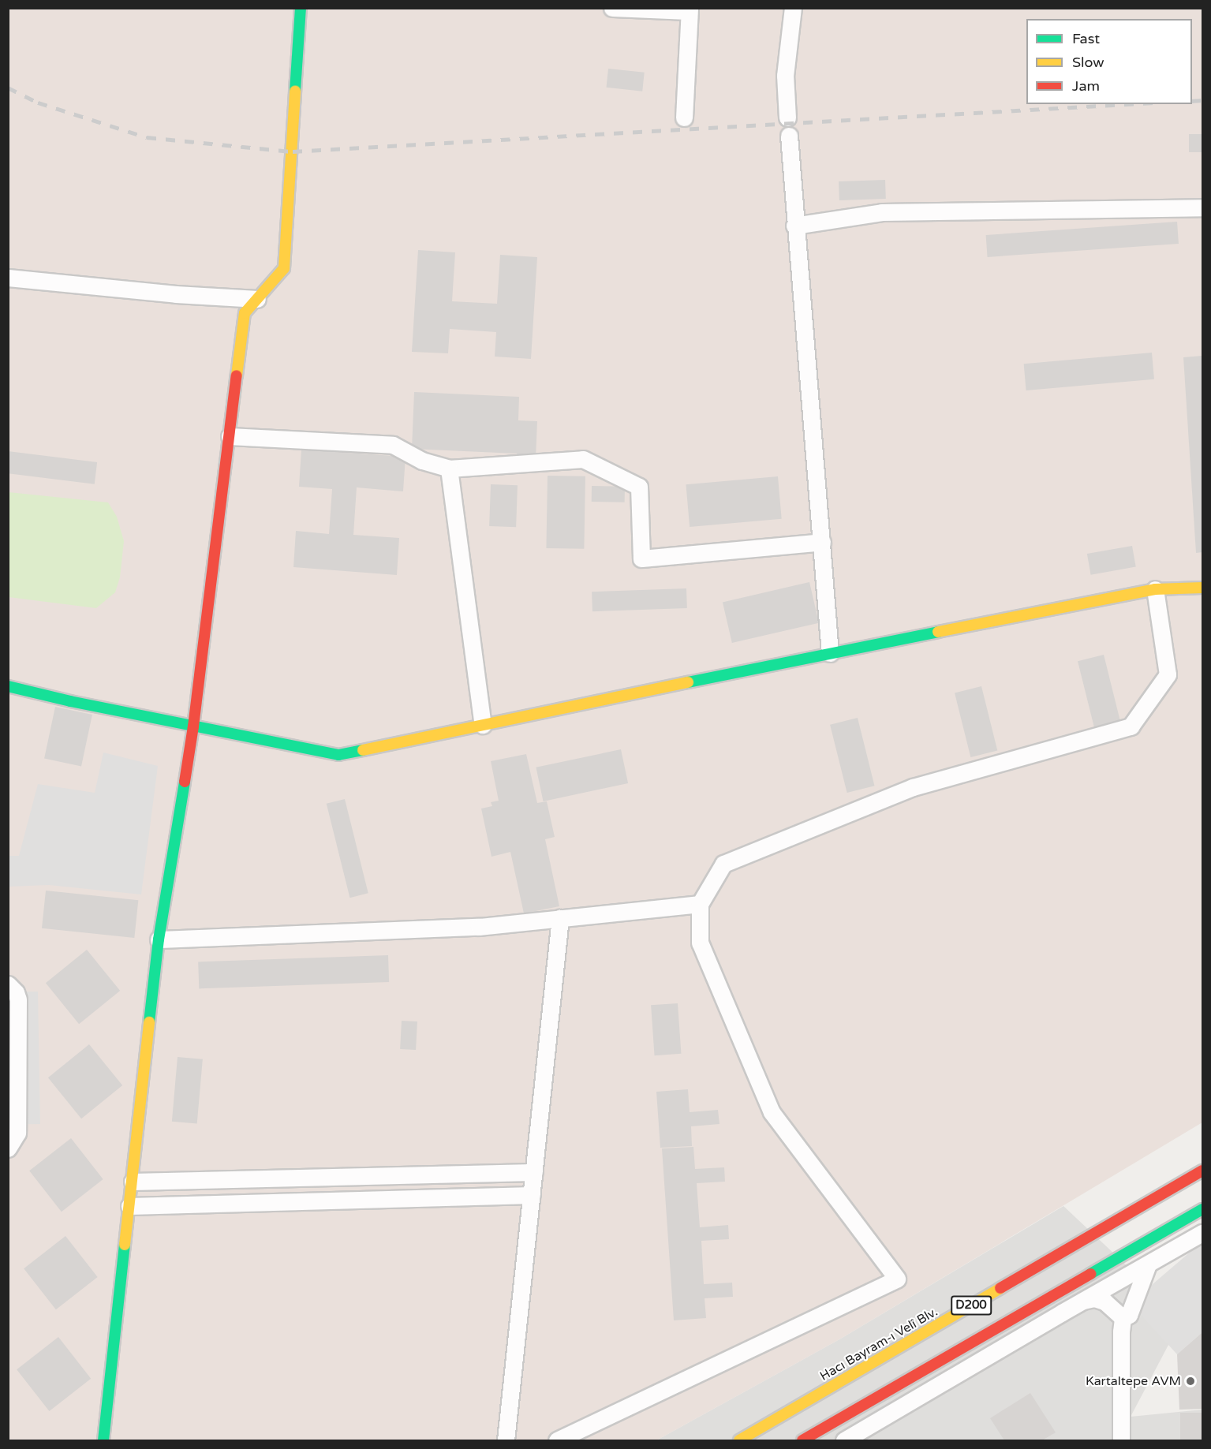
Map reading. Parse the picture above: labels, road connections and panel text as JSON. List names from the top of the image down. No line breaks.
{"streets":{"main road":["D200","Hacı Bayram-ı Velî Blv."]},"places":["Kartaltepe AVM"],"legend":["Fast","Slow","Jam"]}
